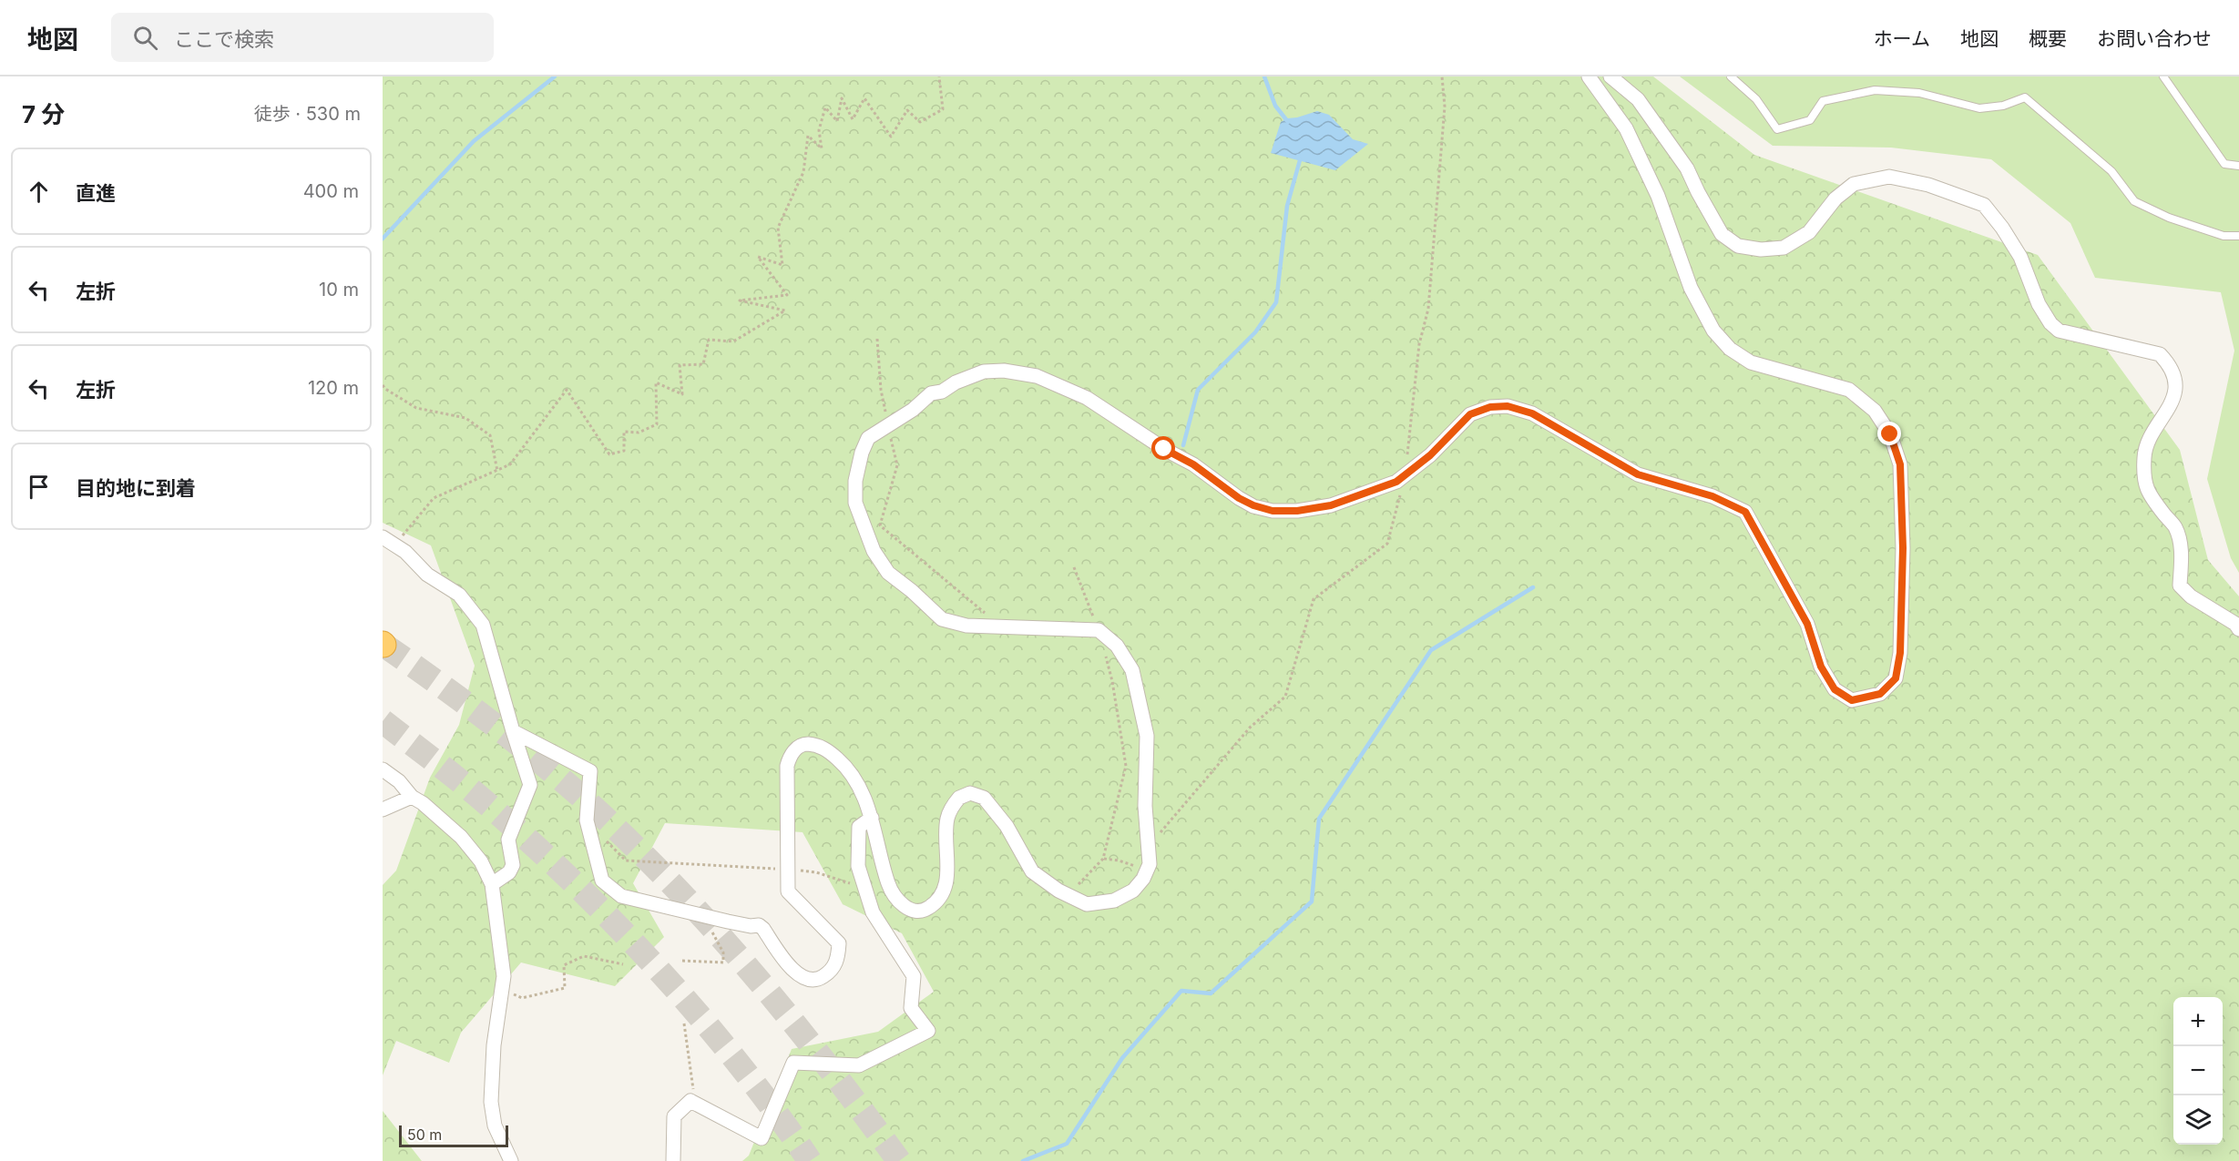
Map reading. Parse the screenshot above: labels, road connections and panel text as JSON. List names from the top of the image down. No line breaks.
{"scale_bar":"50 m","page":{"header":"地図","search":"ここで検索","nav":["ホーム","地図","概要","お問い合わせ"],"heading":["7 分","徒歩 · 530 m"],"list":[["直進","400 m"],["左折","10 m"],["左折","120 m"],"目的地に到着"],"map_buttons":["+","−"],"scale":"50 m"}}
